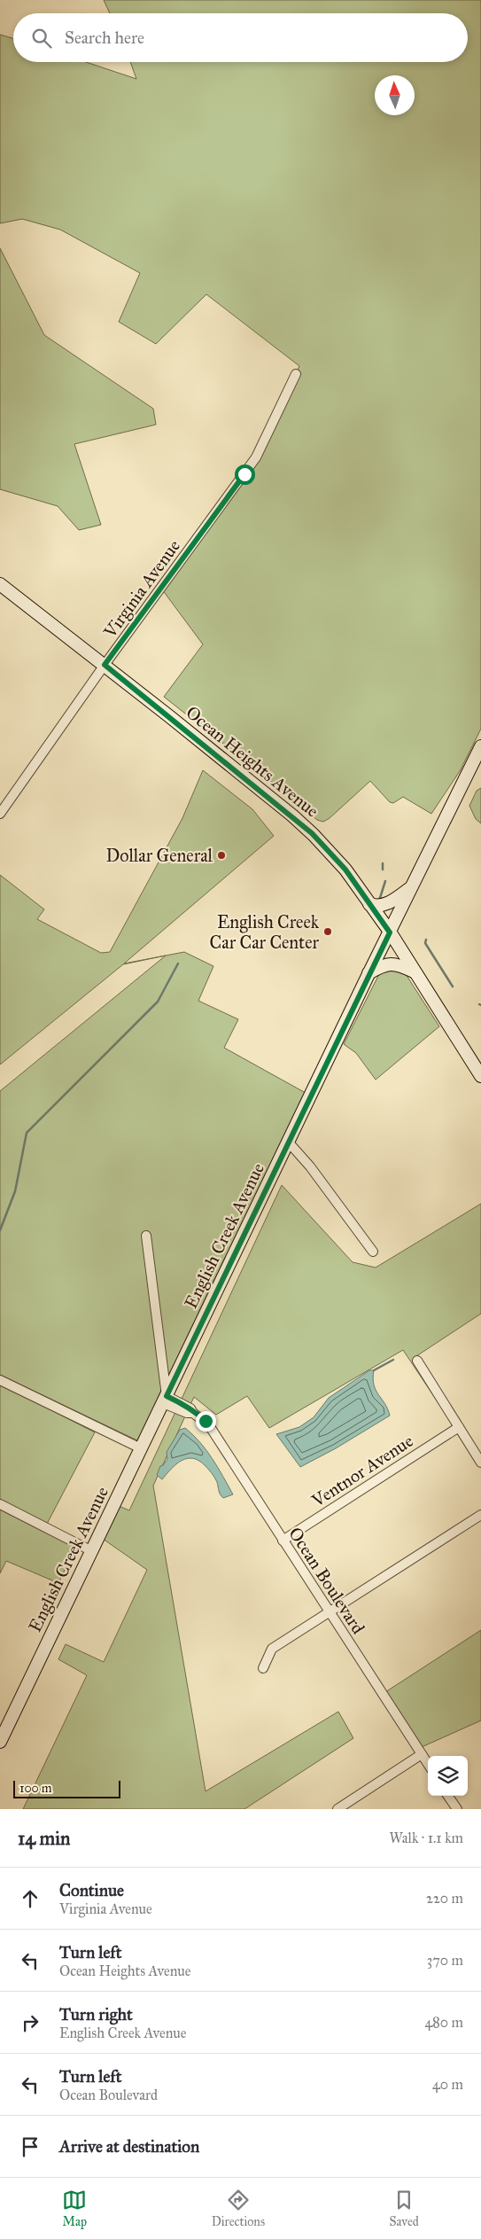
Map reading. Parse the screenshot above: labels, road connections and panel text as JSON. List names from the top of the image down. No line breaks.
{"streets":{"main road":["Ocean Heights Avenue","English Creek Avenue"],"street":["Virginia Avenue","Ventnor Avenue","Ocean Boulevard"]},"crossings":[["Virginia Avenue","Ocean Heights Avenue"],["Ocean Heights Avenue","English Creek Avenue"],["English Creek Avenue","Ocean Boulevard"],["Ventnor Avenue","Ocean Boulevard"]],"places":["Dollar General","English Creek Car Car Center"],"scale_bar":"100 m","north":"top","page":{"search":"Search here","scale":"100 m","heading":["14 min","Walk · 1.1 km"],"list":[["Continue","Virginia Avenue","220 m"],["Turn left","Ocean Heights Avenue","370 m"],["Turn right","English Creek Avenue","480 m"],["Turn left","Ocean Boulevard","40 m"],"Arrive at destination"],"nav":["Map","Directions","Saved"]}}
